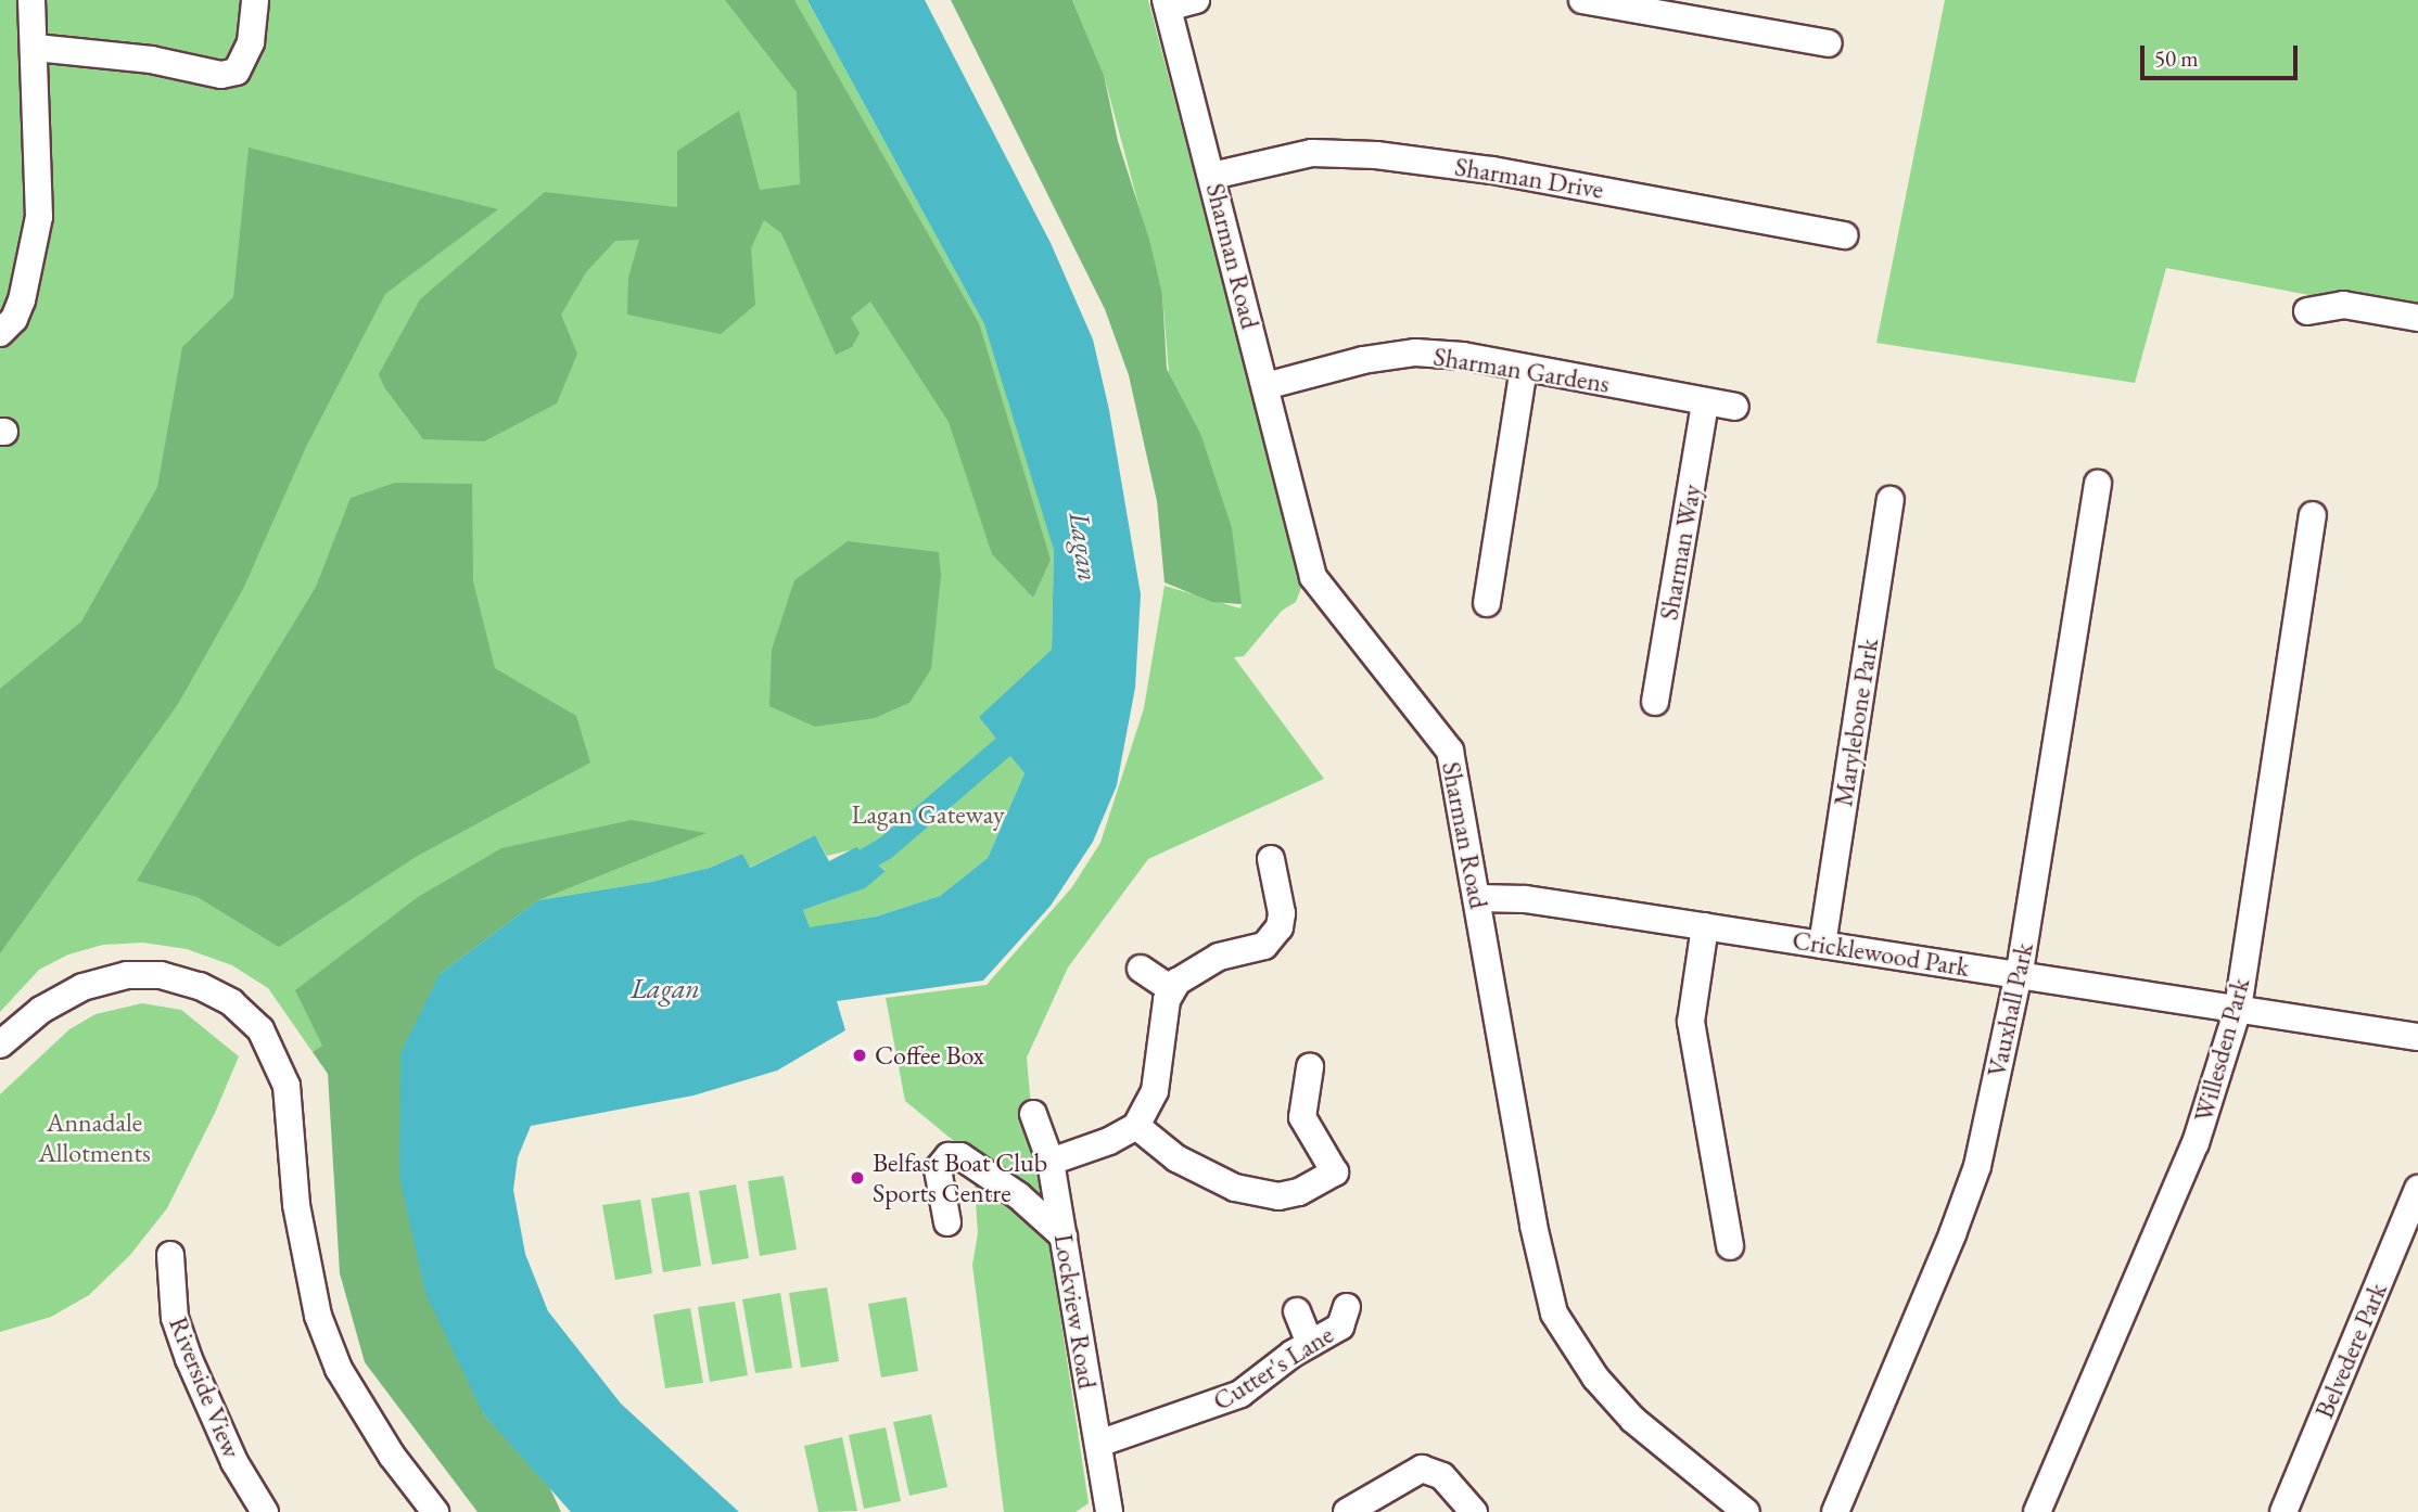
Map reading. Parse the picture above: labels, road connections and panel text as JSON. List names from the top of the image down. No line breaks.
{"streets":{"street":["Sharman Drive","Sharman Road","Sharman Gardens","Sharman Way","Marylebone Park","Cricklewood Park","Vauxhall Park","Willesden Park","Lockview Road","Belvedere Park","Cutter's Lane","Riverside View"]},"crossings":[["Sharman Drive","Sharman Road"],["Sharman Road","Sharman Gardens"],["Sharman Road","Cricklewood Park"],["Sharman Gardens","Sharman Way"],["Marylebone Park","Cricklewood Park"],["Cricklewood Park","Vauxhall Park"],["Cricklewood Park","Willesden Park"],["Lockview Road","Cutter's Lane"]],"water":["Lagan"],"parks":["Lagan Gateway","Annadale Allotments"],"places":["Coffee Box","Belfast Boat Club Sports Centre"],"scale_bar":"50 m"}
